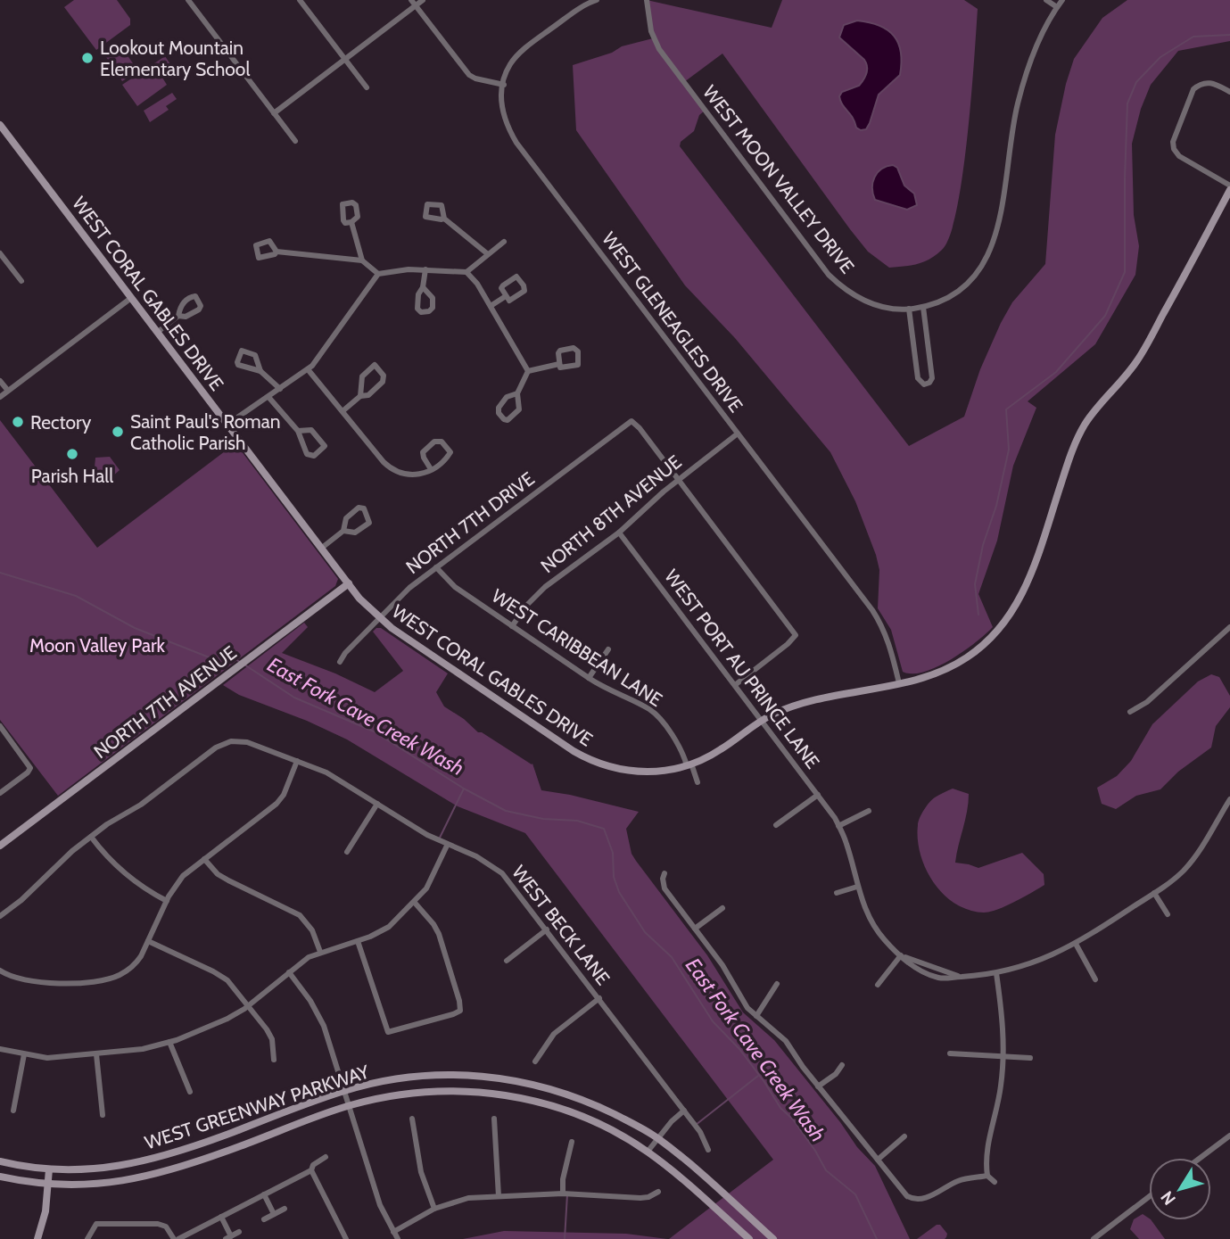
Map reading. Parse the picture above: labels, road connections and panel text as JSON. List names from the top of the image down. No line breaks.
{"streets":{"street":["WEST MOON VALLEY DRIVE","WEST CORAL GABLES DRIVE","WEST GLENEAGLES DRIVE","NORTH 8TH AVENUE","NORTH 7TH DRIVE","WEST CARIBBEAN LANE","WEST PORT AU PRINCE LANE","NORTH 7TH AVENUE","WEST BECK LANE","WEST GREENWAY PARKWAY"]},"crossings":[["WEST CORAL GABLES DRIVE","WEST GLENEAGLES DRIVE"],["WEST CORAL GABLES DRIVE","NORTH 7TH DRIVE"],["WEST CORAL GABLES DRIVE","WEST CARIBBEAN LANE"],["WEST CORAL GABLES DRIVE","WEST PORT AU PRINCE LANE"],["WEST CORAL GABLES DRIVE","NORTH 7TH AVENUE"],["WEST GLENEAGLES DRIVE","NORTH 8TH AVENUE"],["NORTH 8TH AVENUE","NORTH 7TH DRIVE"],["NORTH 8TH AVENUE","WEST CARIBBEAN LANE"],["NORTH 8TH AVENUE","WEST PORT AU PRINCE LANE"],["NORTH 7TH DRIVE","WEST CARIBBEAN LANE"]],"water":["East Fork Cave Creek Wash"],"parks":["Moon Valley Park"],"places":["Lookout Mountain Elementary School","Rectory","Saint Paul's Roman Catholic Parish","Parish Hall"],"north":"bottom left"}
